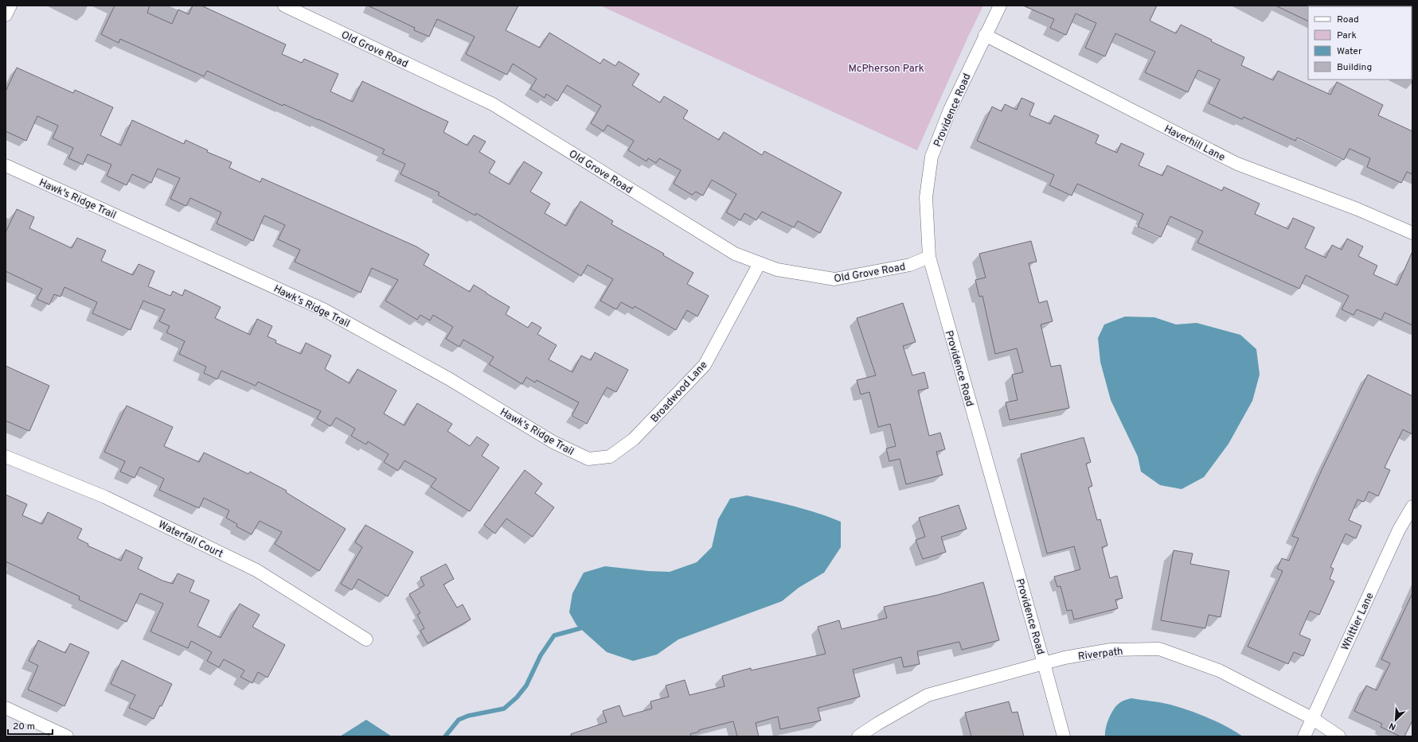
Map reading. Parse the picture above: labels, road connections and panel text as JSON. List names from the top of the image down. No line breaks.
{"streets":{"street":["Old Grove Road","Providence Road","Haverhill Lane","Hawk's Ridge Trail","Broadwood Lane","Waterfall Court","Whittier Lane","Riverpath"]},"crossings":[["Old Grove Road","Providence Road"],["Old Grove Road","Broadwood Lane"],["Providence Road","Haverhill Lane"],["Providence Road","Riverpath"],["Hawk's Ridge Trail","Broadwood Lane"],["Whittier Lane","Riverpath"]],"parks":["McPherson Park"],"legend":["Road","Park","Water","Building"],"scale_bar":"20 m","north":"bottom left"}
